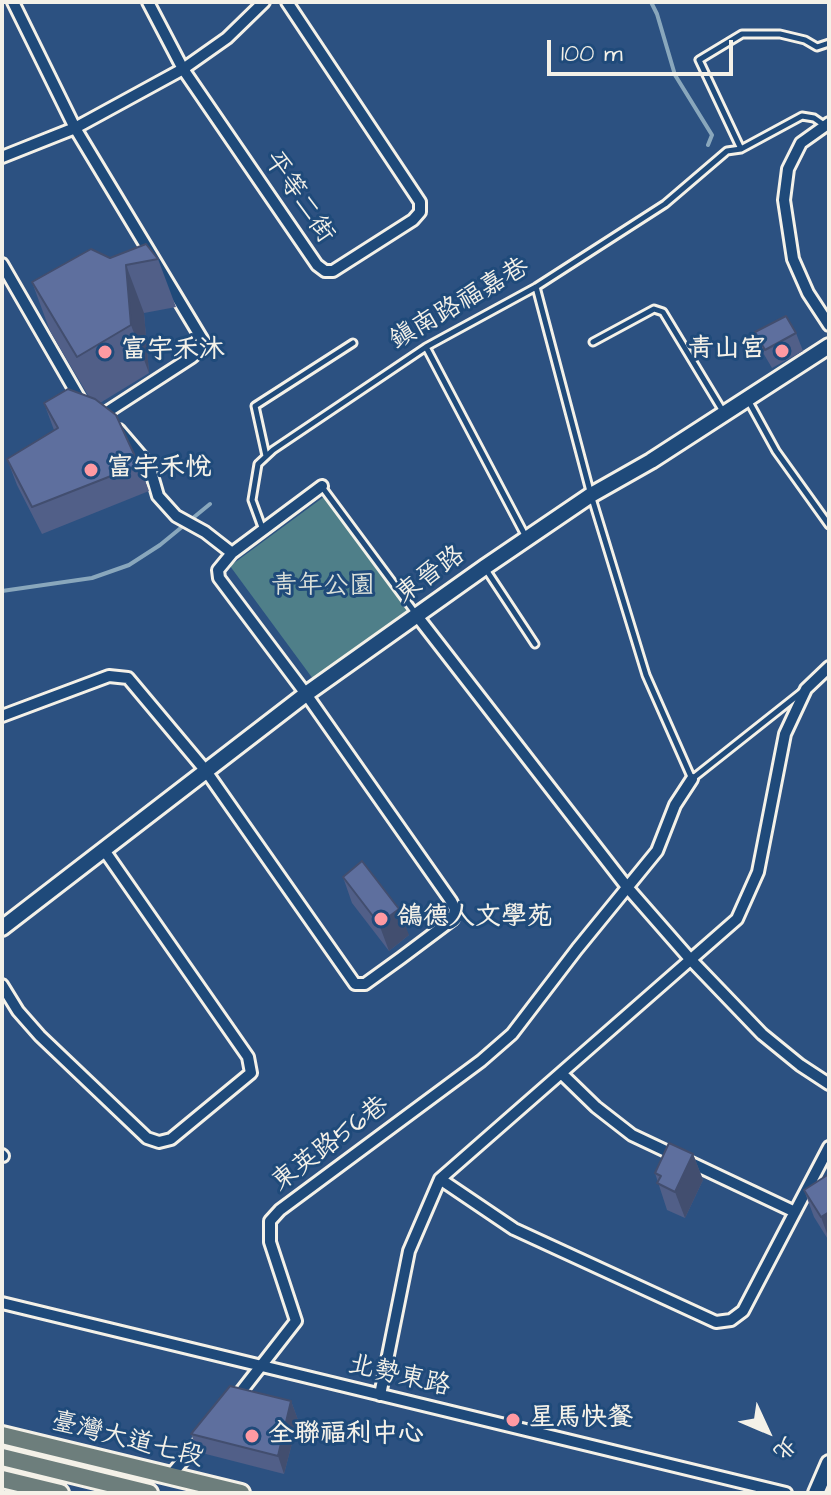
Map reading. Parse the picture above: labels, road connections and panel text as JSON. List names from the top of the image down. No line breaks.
{"streets":{"main road":["臺灣大道七段"],"street":["平等二街","鎮南路福嘉巷","東晉路","東英路56巷","北勢東路"]},"crossings":[["東英路56巷","北勢東路"]],"parks":["青年公園"],"places":["青山宮","富宇禾沐","富宇禾悅","鴿德人文學苑","星馬快餐","全聯福利中心"],"scale_bar":"100 m","north":"bottom right"}
